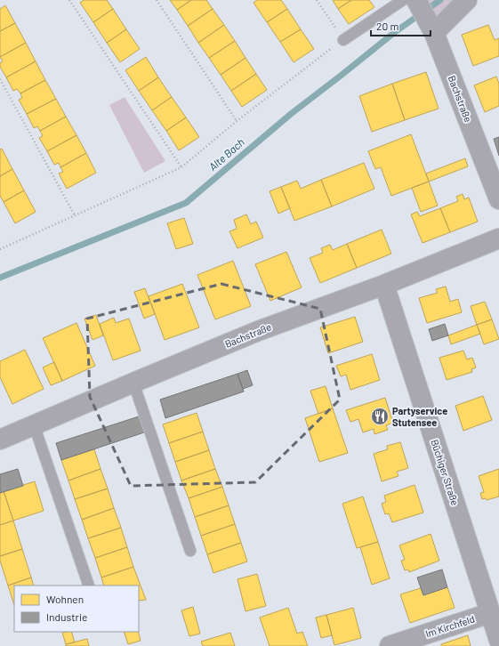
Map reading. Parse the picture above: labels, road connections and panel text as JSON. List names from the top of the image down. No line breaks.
{"streets":{"street":["Bachstraße","Büchiger Straße","Im Kirchfeld"]},"crossings":[["Bachstraße","Büchiger Straße"],["Büchiger Straße","Im Kirchfeld"]],"water":["Alte Bach"],"places":{"restaurant":["Partyservice Stutensee"]},"legend":["Wohnen","Industrie"],"scale_bar":"20 m"}
